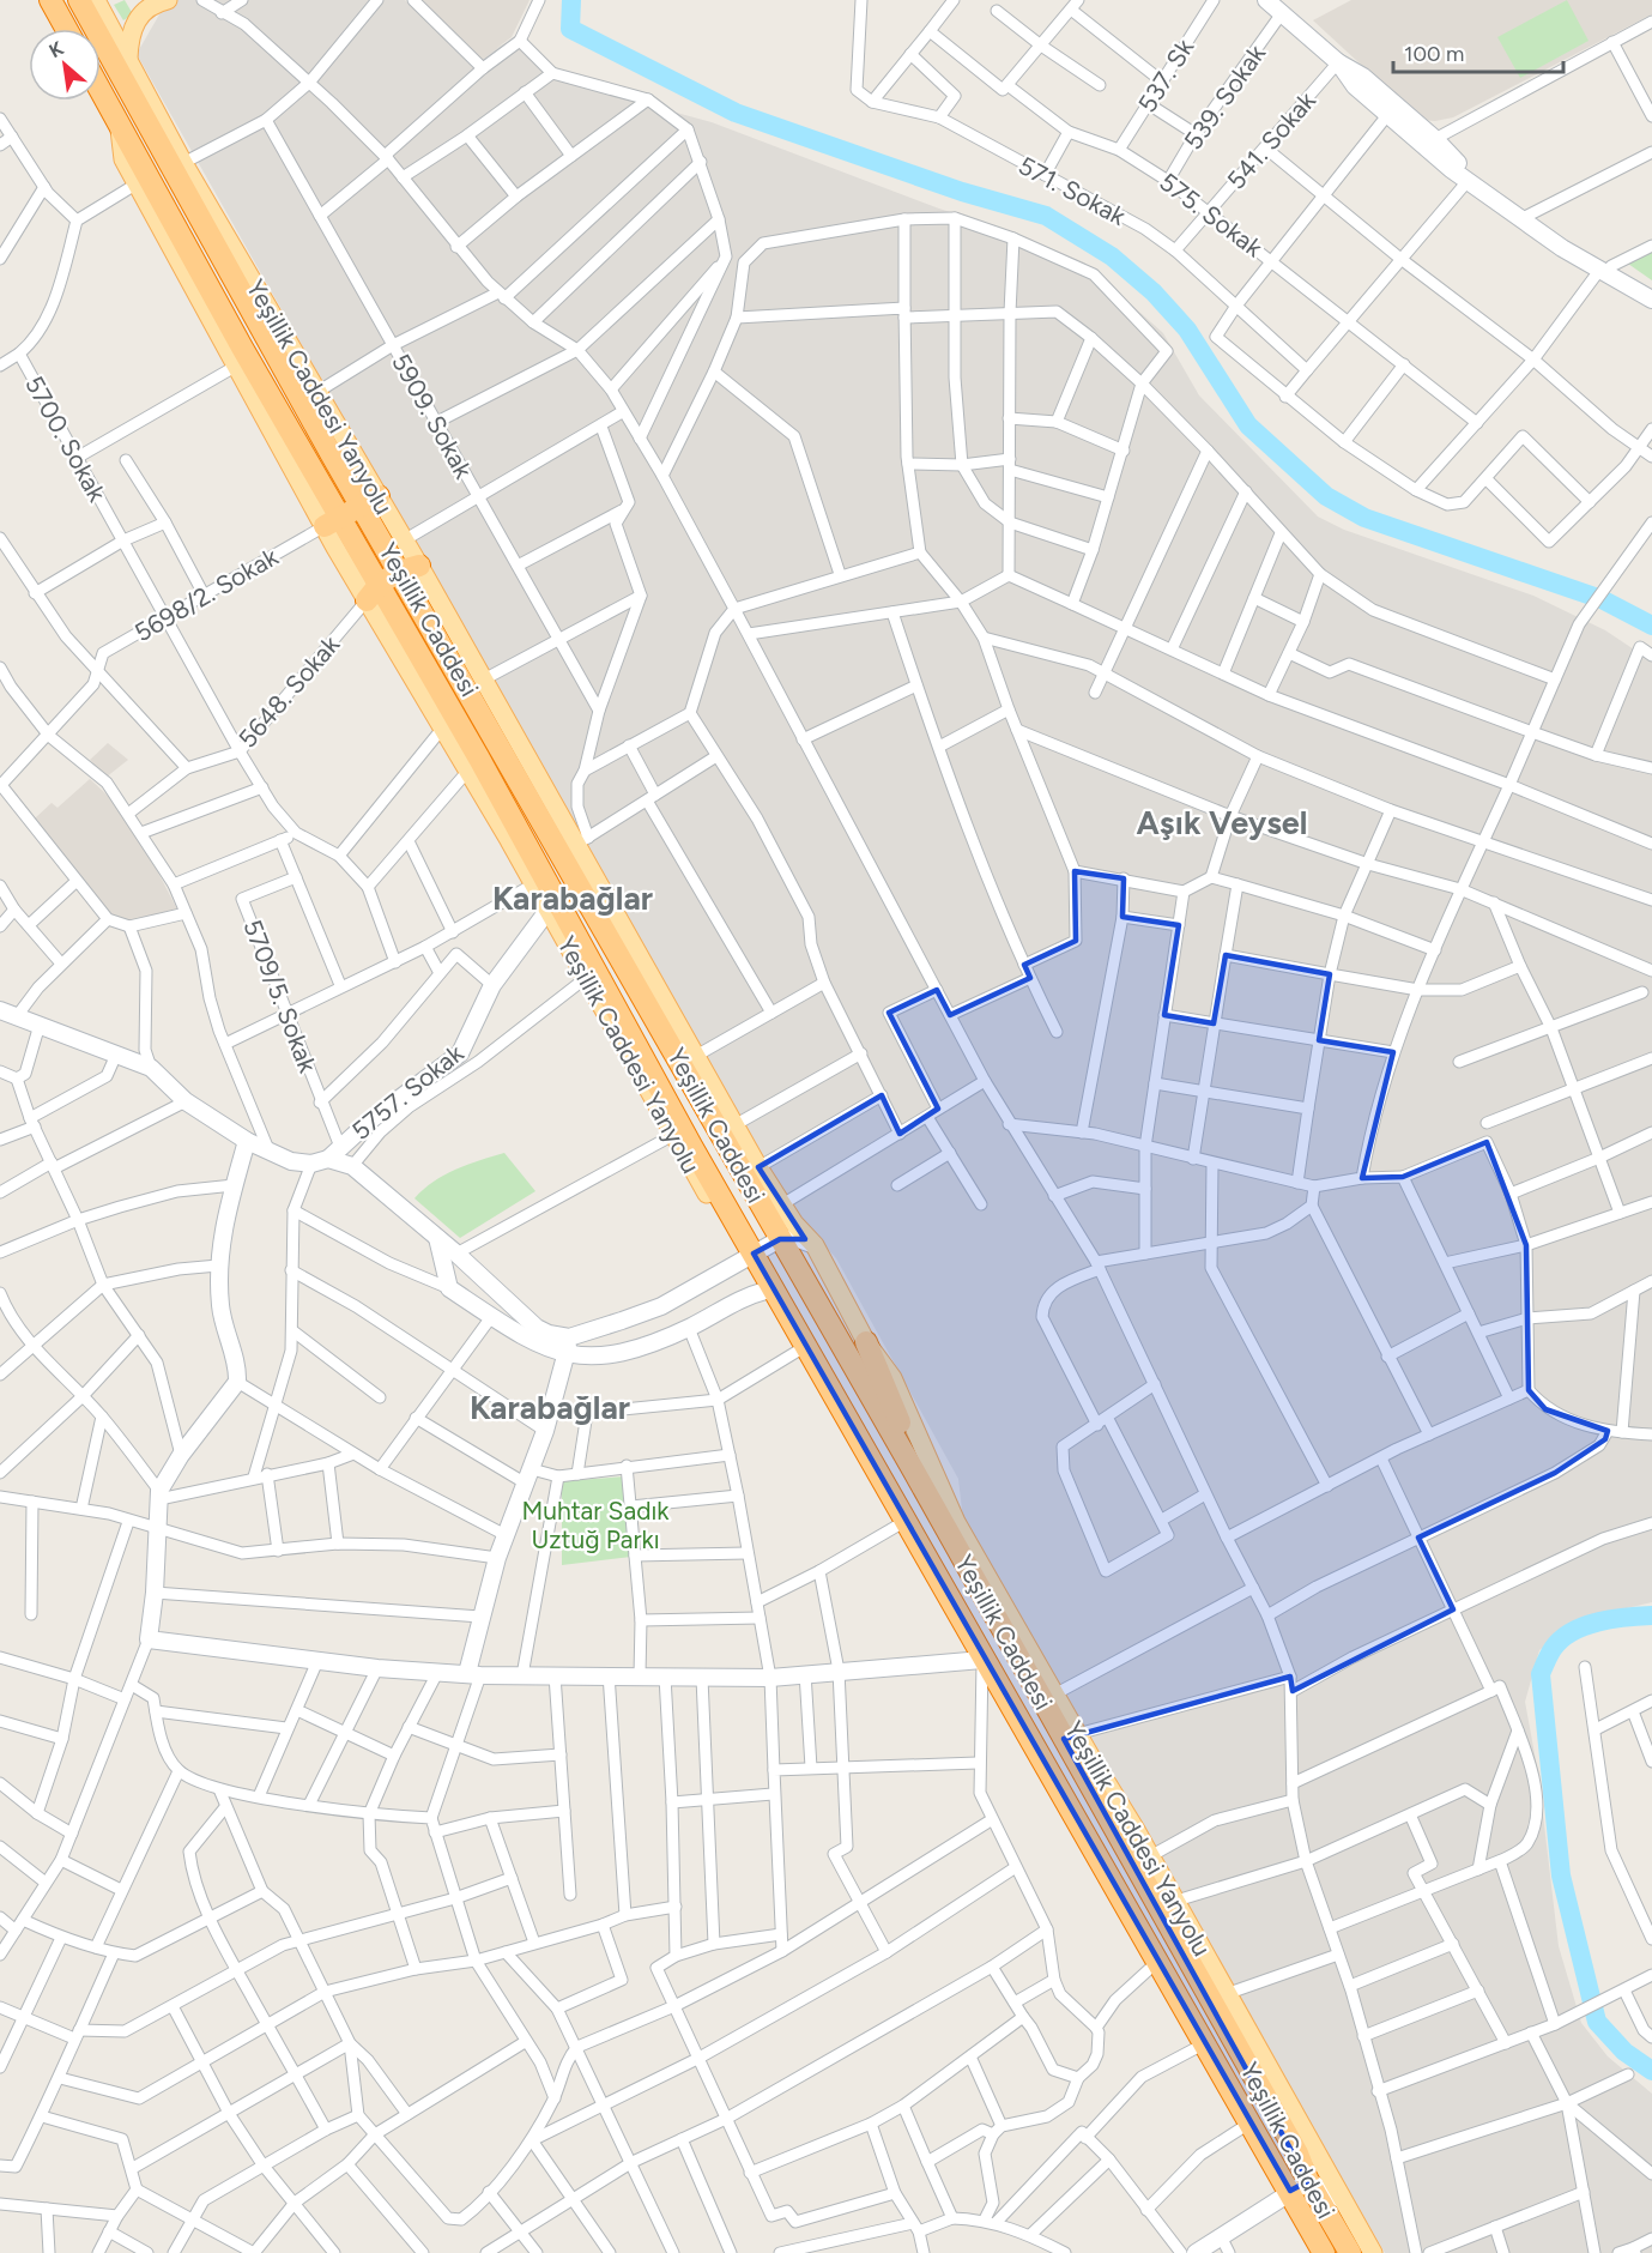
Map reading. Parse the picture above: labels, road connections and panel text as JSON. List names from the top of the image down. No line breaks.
{"streets":{"highway":["Yeşillik Caddesi"],"main road":["Yeşillik Caddesi Yanyolu","5757. Sokak"],"street":["537. Sk","539. Sokak","541. Sokak","571. Sokak","575. Sokak","5909. Sokak","5700. Sokak","5698/2. Sokak","5648. Sokak","5709/5. Sokak"]},"crossings":[["537. Sk","575. Sokak"],["539. Sokak","575. Sokak"],["541. Sokak","571. Sokak"],["541. Sokak","575. Sokak"],["Yeşillik Caddesi Yanyolu","Yeşillik Caddesi"],["Yeşillik Caddesi Yanyolu","5648. Sokak"],["Yeşillik Caddesi Yanyolu","5757. Sokak"],["5700. Sokak","5698/2. Sokak"],["5700. Sokak","5648. Sokak"],["5698/2. Sokak","Yeşillik Caddesi"],["Yeşillik Caddesi","5648. Sokak"],["5709/5. Sokak","5757. Sokak"]],"districts":["Aşık Veysel","Karabağlar","Karabağlar"],"parks":["Muhtar Sadık Uztuğ Parkı"],"scale_bar":"100 m","north":"top left"}
